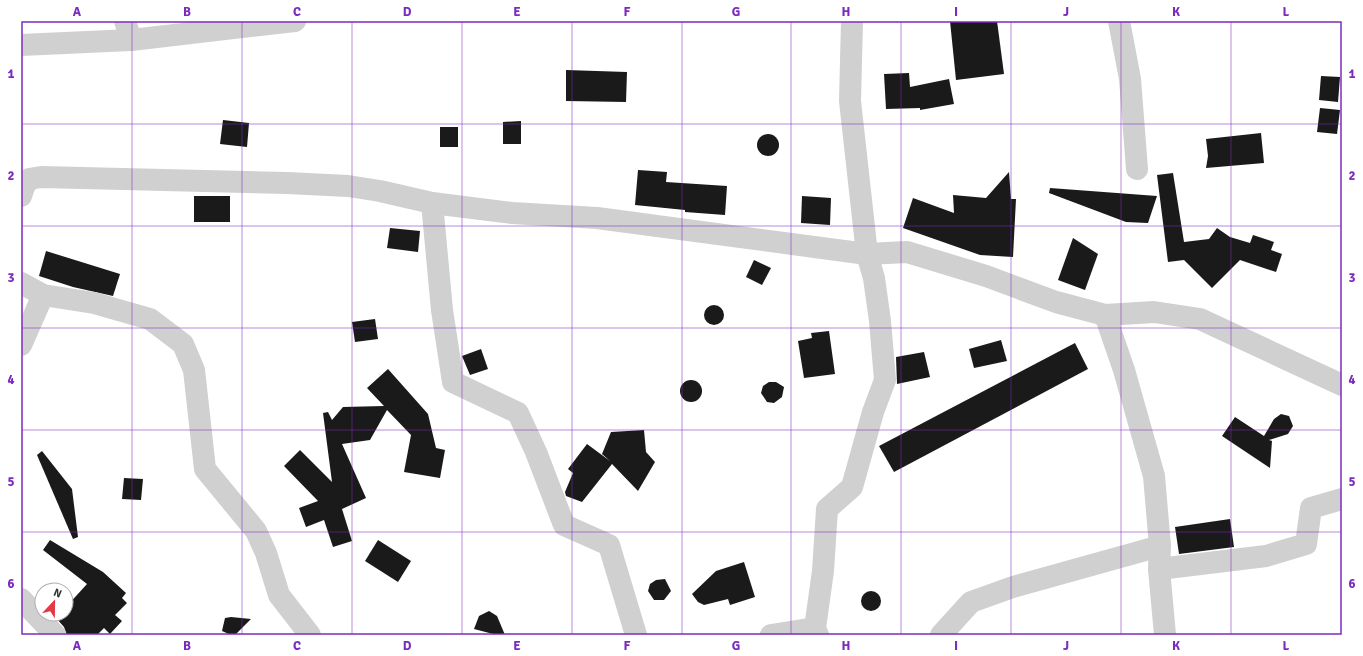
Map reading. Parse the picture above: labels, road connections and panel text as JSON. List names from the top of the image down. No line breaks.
{"north":"top","grid":{"columns":["A","B","C","D","E","F","G","H","I","J","K","L"],"rows":["1","2","3","4","5","6"]}}
